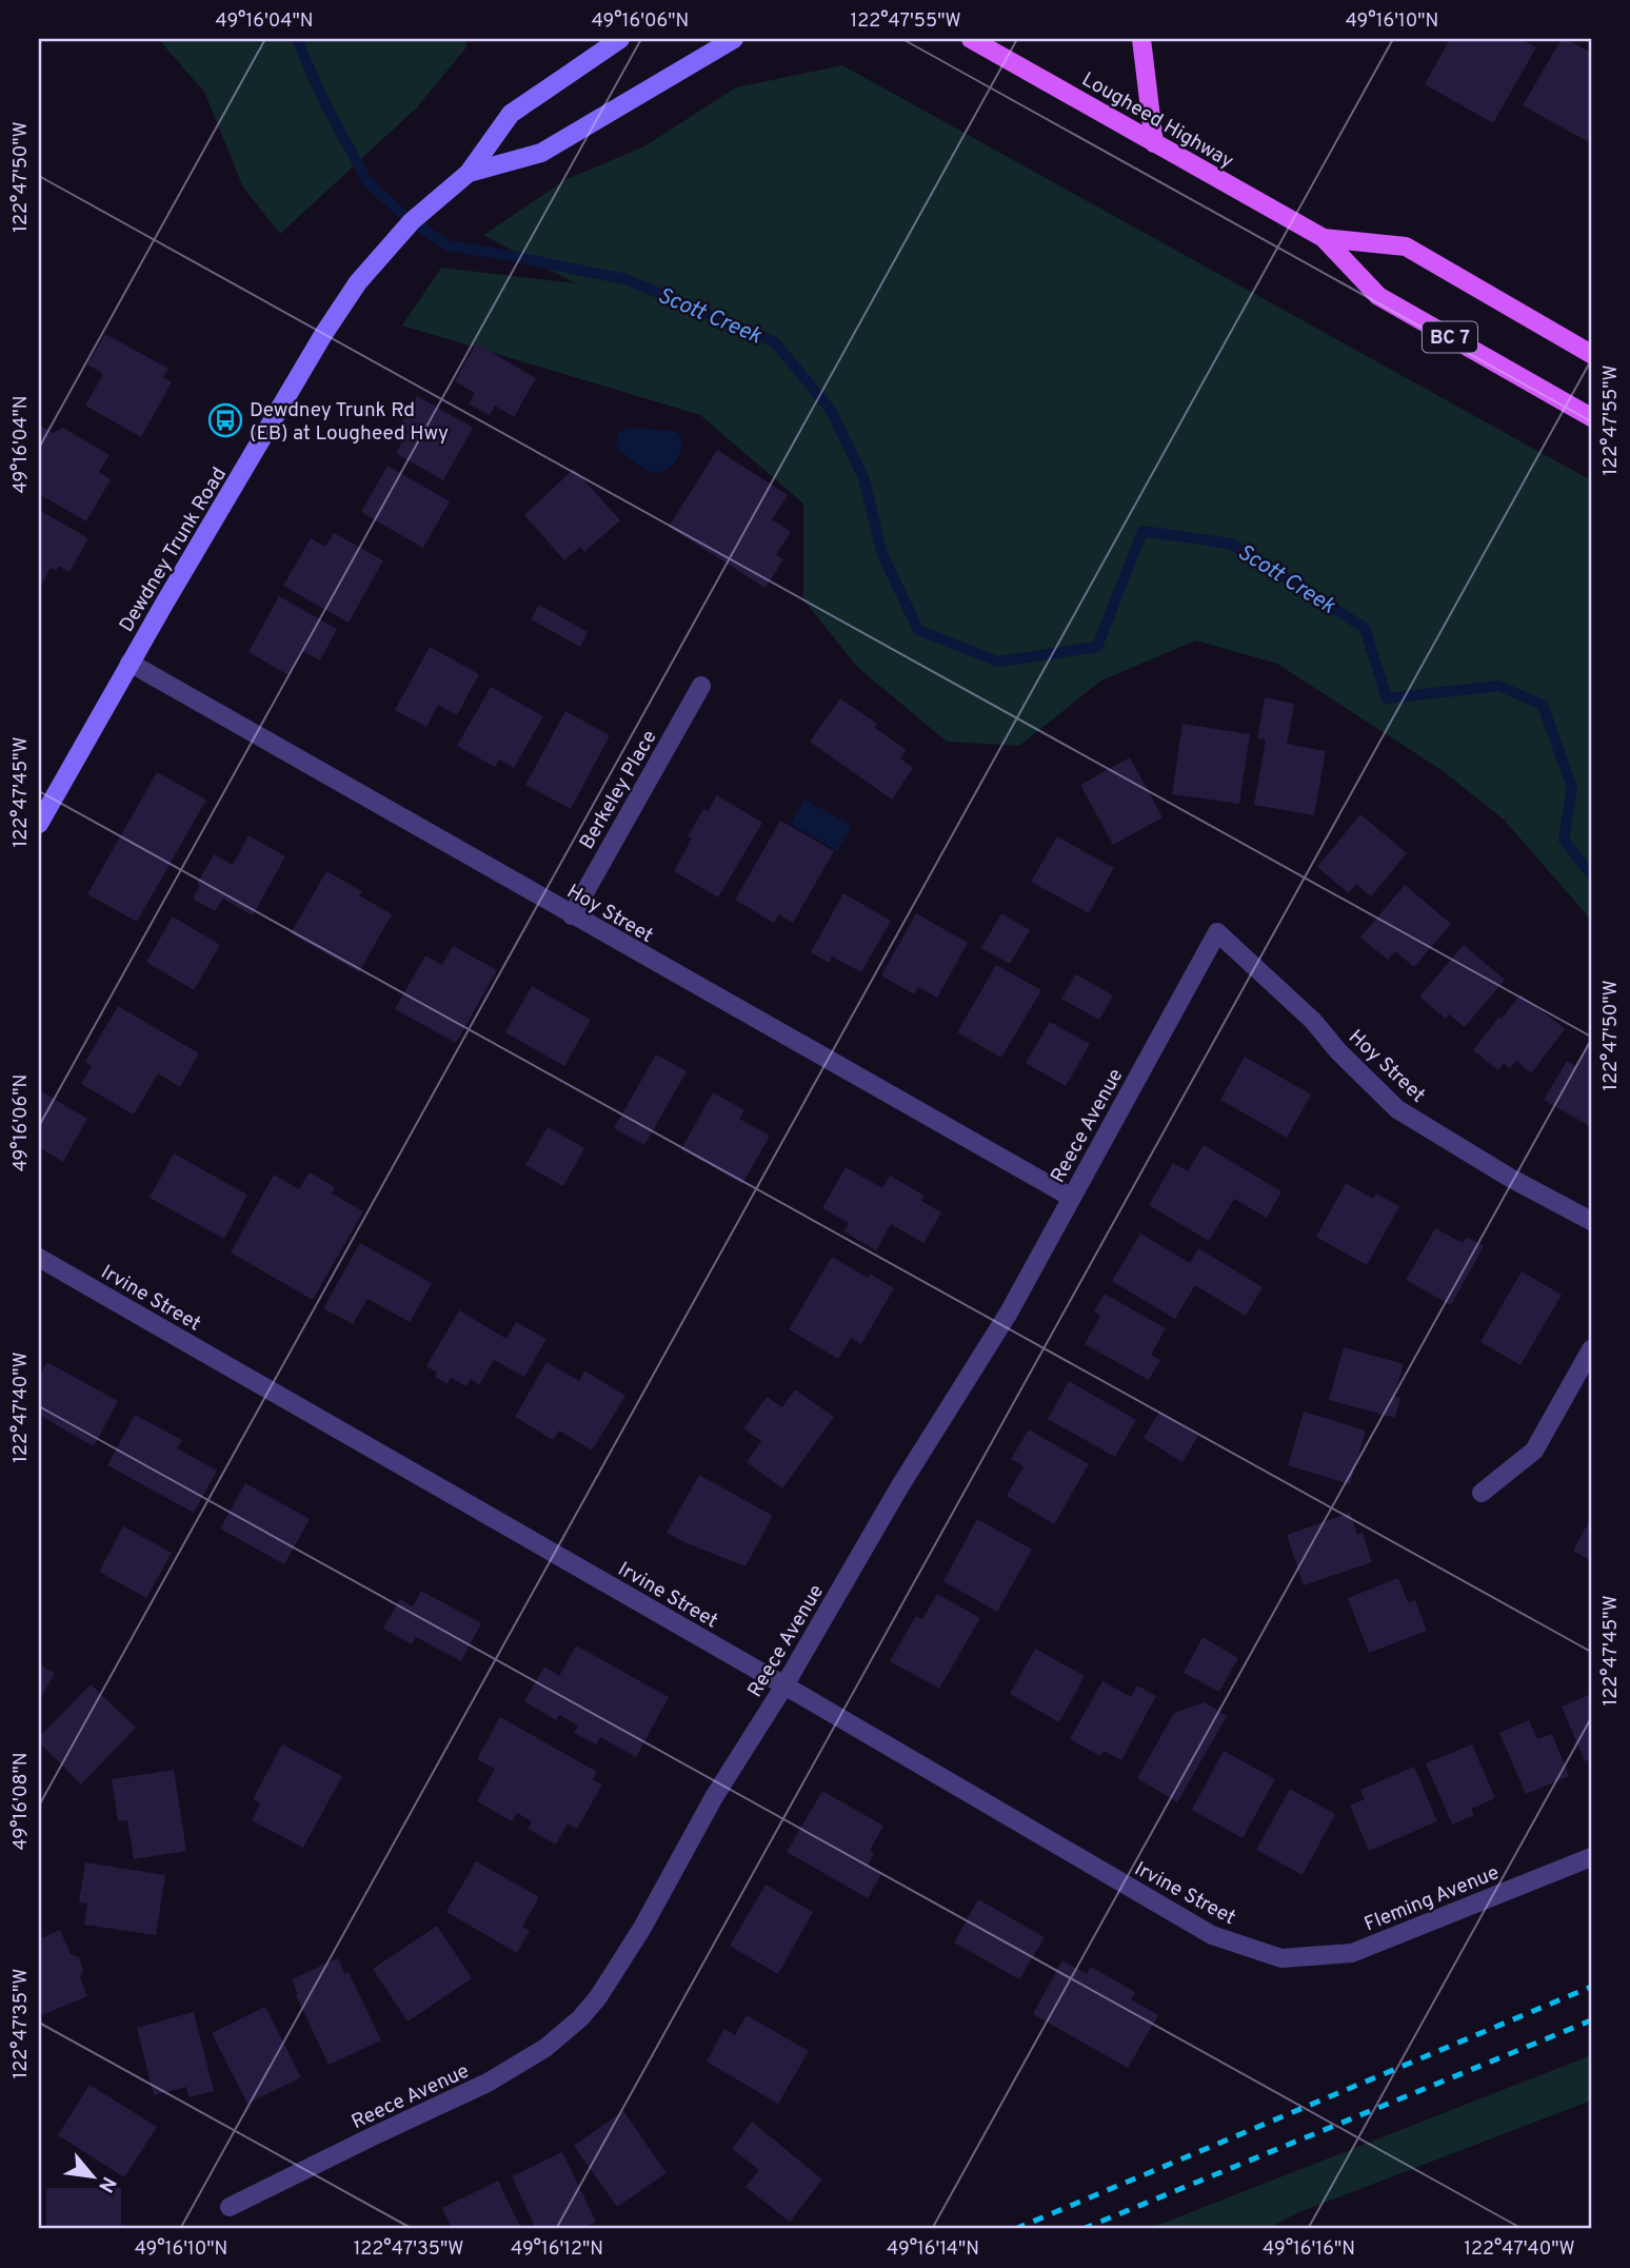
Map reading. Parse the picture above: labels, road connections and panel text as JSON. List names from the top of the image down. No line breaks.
{"streets":{"main road":["Lougheed Highway","BC 7","Dewdney Trunk Road"],"street":["Berkeley Place","Hoy Street","Reece Avenue","Irvine Street","Fleming Avenue"]},"crossings":[["Dewdney Trunk Road","Hoy Street"],["Berkeley Place","Hoy Street"],["Hoy Street","Reece Avenue"],["Reece Avenue","Irvine Street"],["Irvine Street","Fleming Avenue"]],"water":["Scott Creek"],"places":{"bus stop":["Dewdney Trunk Rd (EB) at Lougheed Hwy"]},"north":"bottom right","coordinates":["49°16'04\"N","49°16'06\"N","122°47'55\"W","49°16'10\"N","122°47'50\"W","122°47'45\"W","122°47'40\"W","49°16'08\"N","122°47'35\"W","49°16'12\"N","49°16'14\"N","49°16'16\"N"]}
